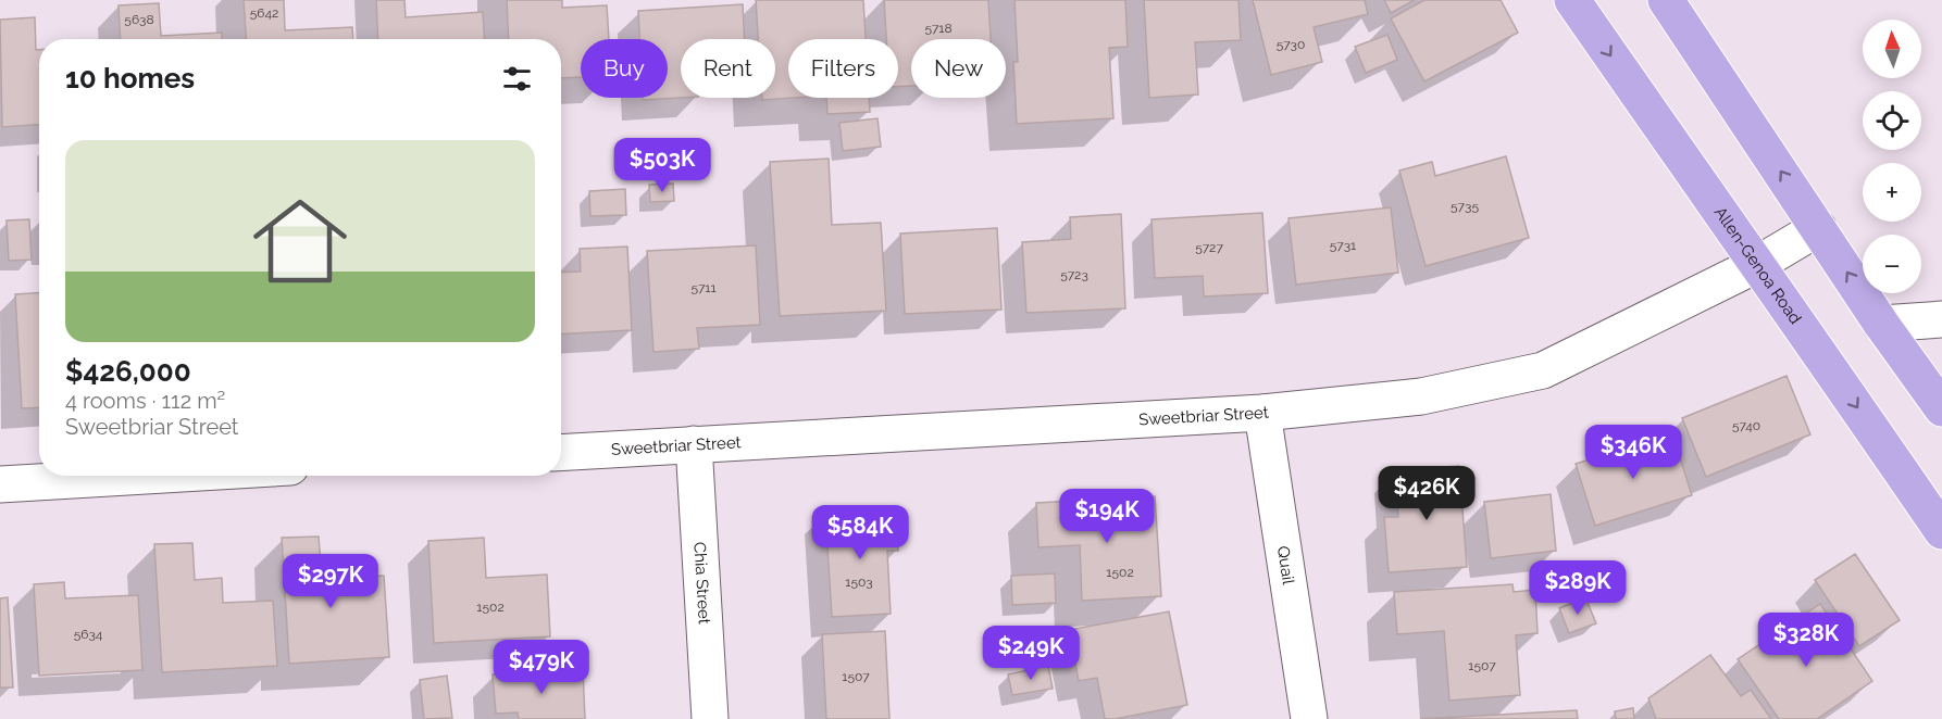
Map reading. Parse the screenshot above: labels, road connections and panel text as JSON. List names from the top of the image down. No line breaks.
{"streets":{"main road":["Allen-Genoa Road"],"street":["Sweetbriar Street","Quail","Chia Street"]},"crossings":[["Allen-Genoa Road","Sweetbriar Street"],["Sweetbriar Street","Quail"],["Sweetbriar Street","Chia Street"]],"house_numbers":["5642","5638","5718","5730","5735","5731","5727","5723","5711","5740","1502","1503","1502","5634","1507","1507"],"north":"top","page":{"map_buttons":["+","−"],"chip":["Buy","Rent","Filters","New"],"heading":"10 homes","list":[{"name":"$426,000","note":"4 rooms · 112 m² · Sweetbriar Street"}],"price":["$503K","$346K","$426K","$194K","$584K","$297K","$289K","$328K","$249K","$479K"]}}
